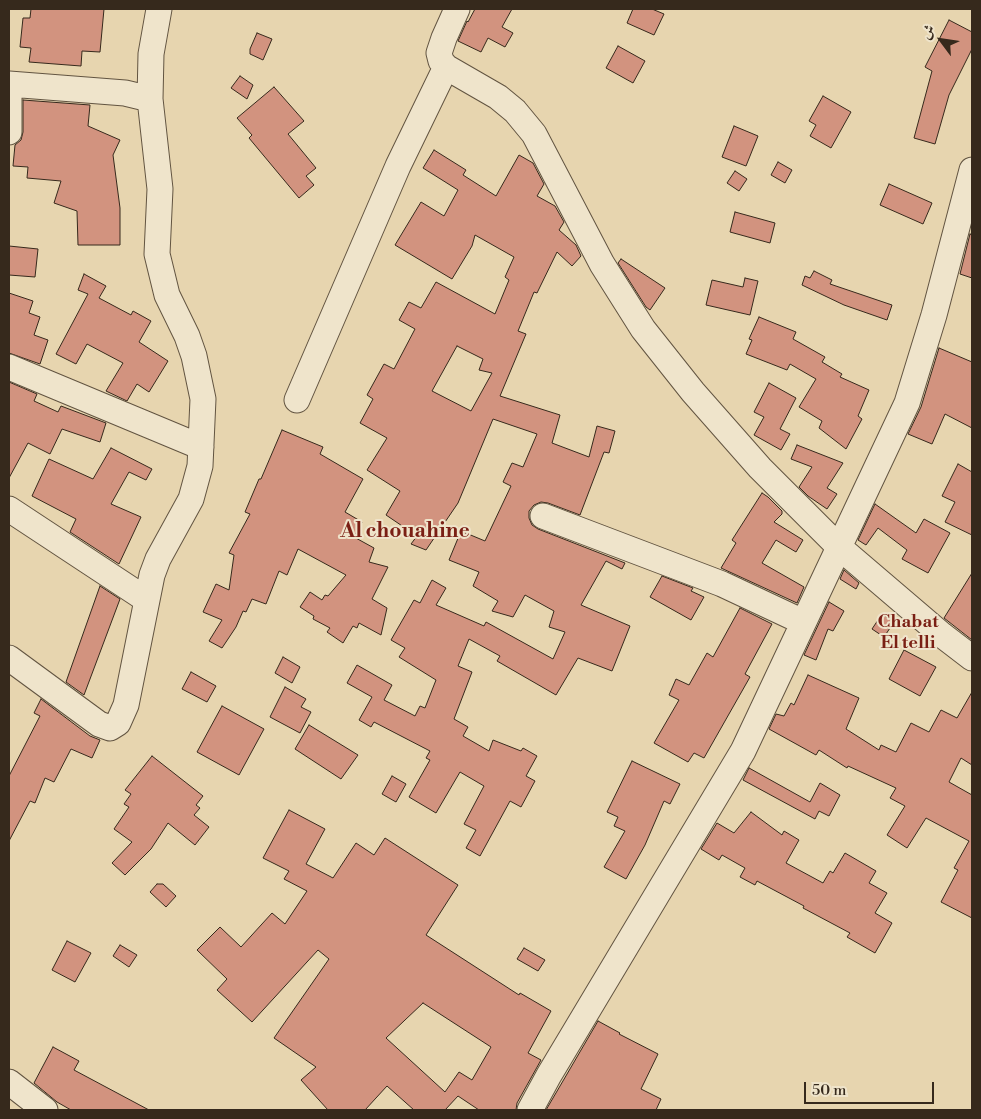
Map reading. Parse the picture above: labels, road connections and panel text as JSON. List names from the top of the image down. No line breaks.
{"districts":["Al chouahine","Chabat El telli"],"scale_bar":"50 m","north":"top left"}
